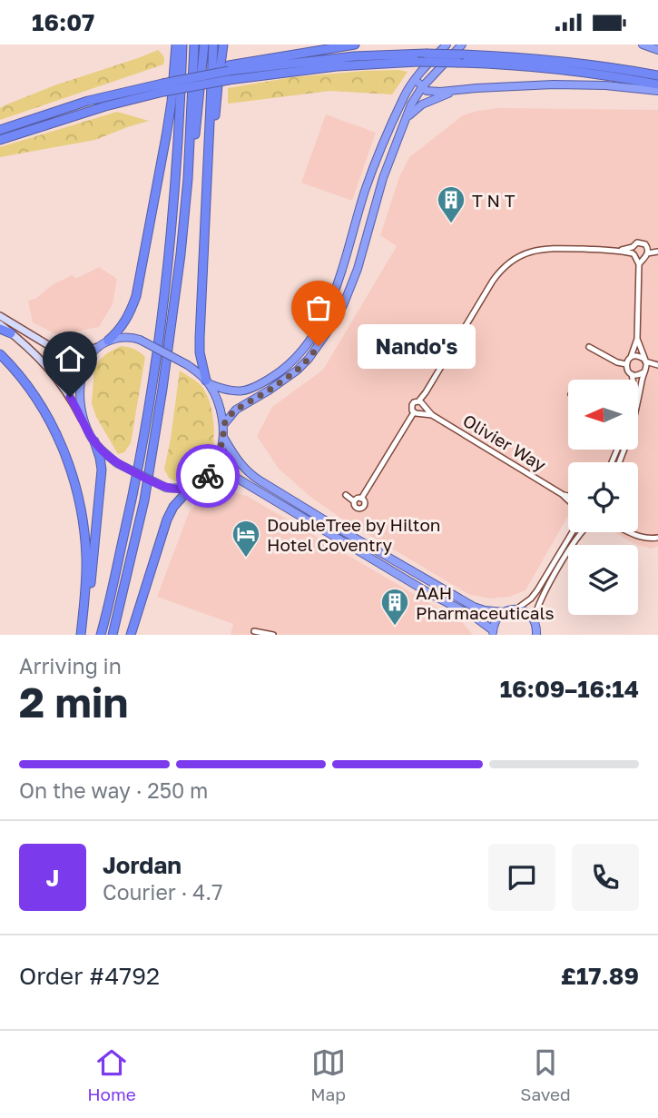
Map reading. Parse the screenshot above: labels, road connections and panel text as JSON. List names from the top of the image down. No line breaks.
{"streets":{"street":["Olivier Way"]},"places":{"building":["T N T","AAH Pharmaceuticals"],"other":["Nando's"],"hotel":["DoubleTree by Hilton Hotel Coventry"]},"north":"left","page":{"status":"16:07","bubble":"Nando's","heading":["2 min","Arriving in","16:09–16:14"],"panel":["Jordan","Courier · 4.7","Order #4792","£17.89"],"bar":"On the way · 250 m","round":"J","tabs":["Home","Map","Saved"]}}
